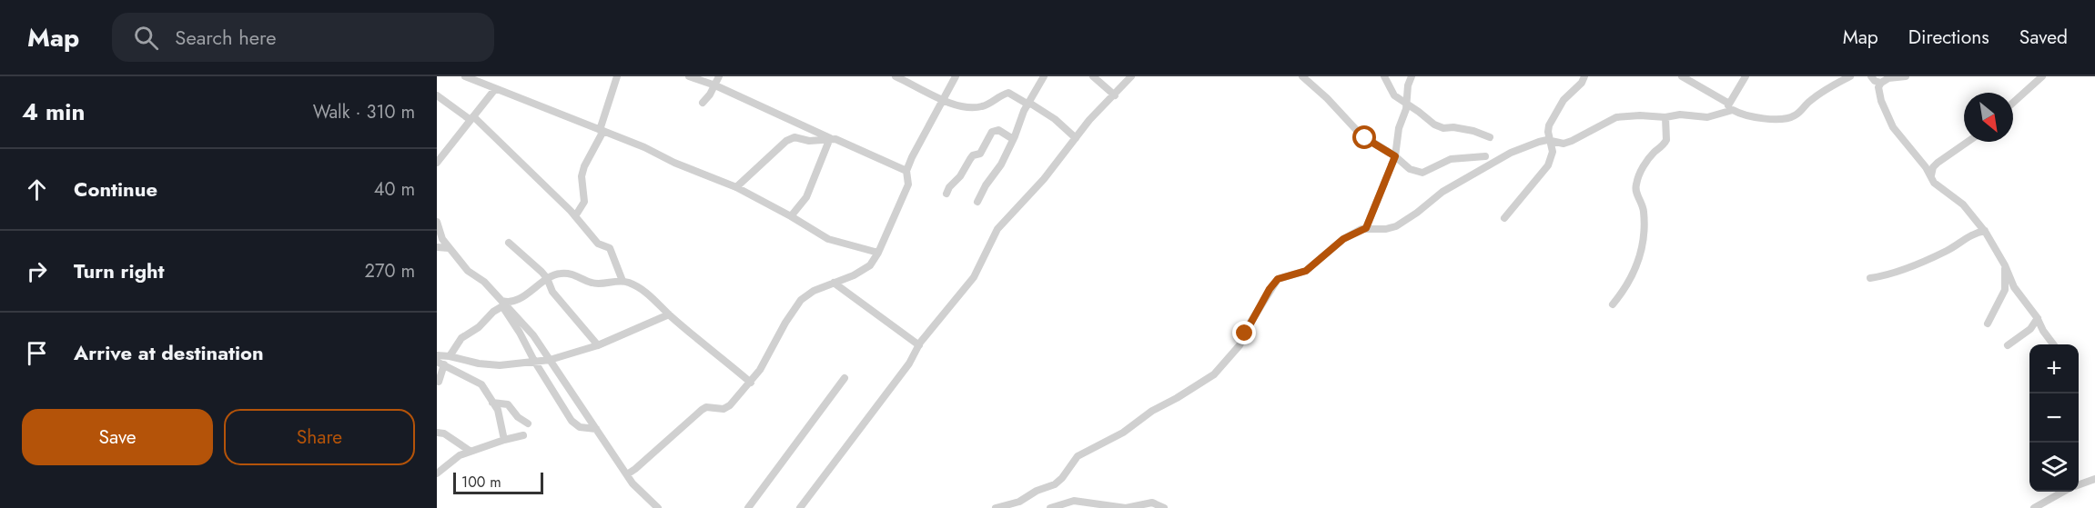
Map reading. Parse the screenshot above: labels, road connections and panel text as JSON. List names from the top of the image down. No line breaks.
{"scale_bar":"100 m","north":"bottom right","page":{"header":"Map","search":"Search here","nav":["Map","Directions","Saved"],"heading":["4 min","Walk · 310 m"],"list":[["Continue","40 m"],["Turn right","270 m"],"Arrive at destination"],"map_buttons":["+","−"],"buttons":["Save","Share"],"scale":"100 m"}}
